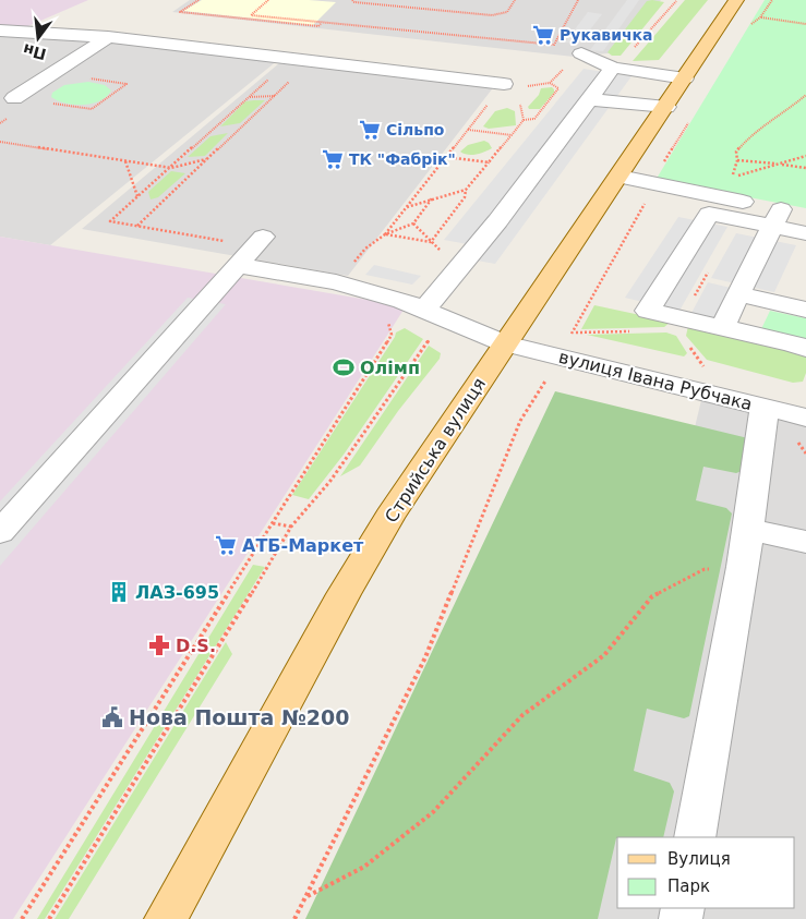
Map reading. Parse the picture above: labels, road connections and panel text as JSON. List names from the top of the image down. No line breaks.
{"streets":{"main road":["Стрийська вулиця"],"street":["вулиця Івана Рубчака"]},"crossings":[["вулиця Івана Рубчака","Стрийська вулиця"]],"places":{"supermarket":["Рукавичка","Сільпо","ТК \"Фабрік\"","АТБ-Маркет"],"sports":["Олімп"],"building":["ЛАЗ-695"],"pharmacy":["D.S."],"public building":["Нова Пошта №200"]},"legend":["Вулиця","Парк"],"north":"bottom"}
